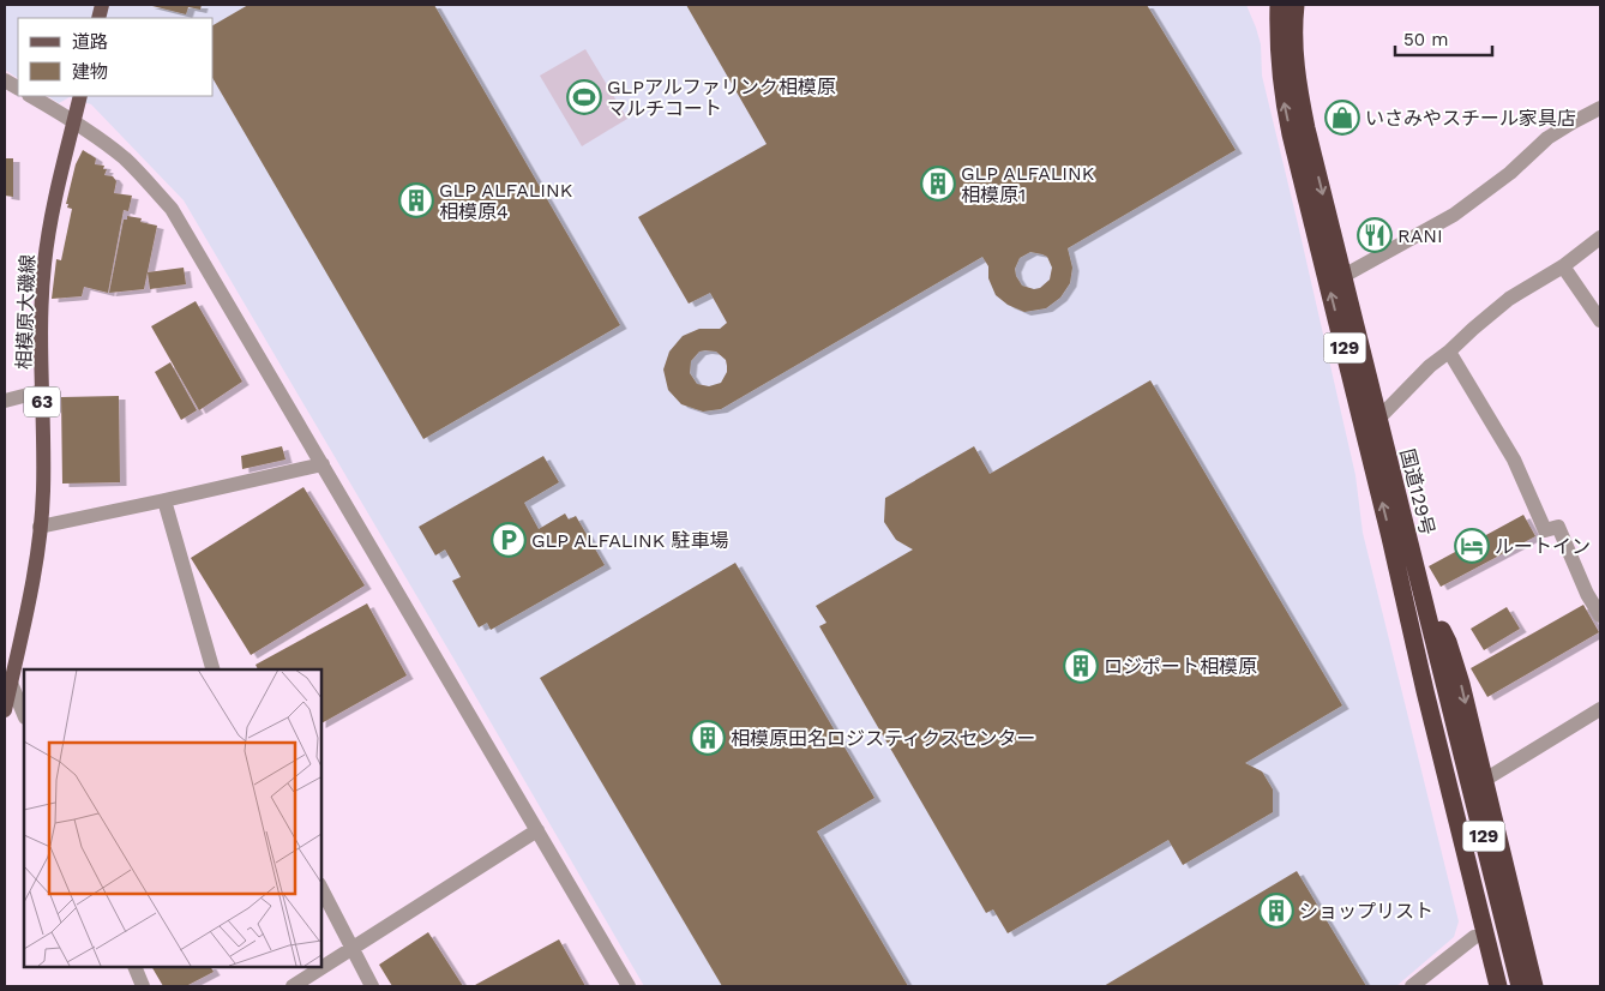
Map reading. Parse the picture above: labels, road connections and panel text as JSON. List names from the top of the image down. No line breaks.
{"streets":{"highway":["129","国道129号"],"main road":["相模原大磯線","63"]},"places":{"sports":["GLPアルファリンク相模原 マルチコート"],"shop":["いさみやスチール家具店"],"building":["GLP ALFALINK 相模原1","GLP ALFALINK 相模原4","ロジポート相模原","相模原田名ロジスティクスセンター","ショップリスト"],"restaurant":["RANI"],"parking":["GLP ALFALINK 駐車場"],"hotel":["ルートイン"]},"legend":["道路","建物"],"scale_bar":"50 m"}
